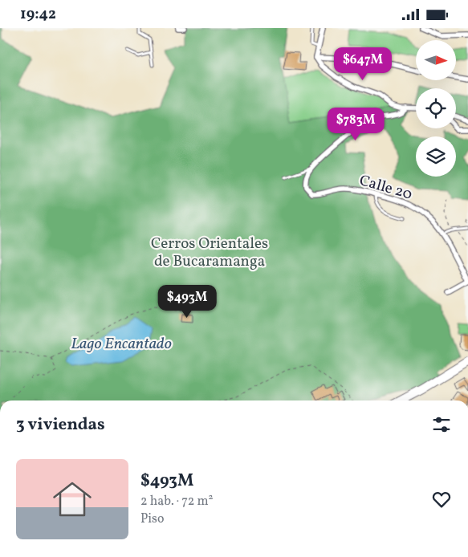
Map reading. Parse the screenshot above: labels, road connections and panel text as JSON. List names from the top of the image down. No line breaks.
{"streets":{"street":["Calle 20"]},"water":["Lago Encantado"],"parks":["Cerros Orientales de Bucaramanga"],"north":"right","page":{"status":"19:42","price":["$647M","$783M","$493M"],"heading":"3 viviendas","list":[{"name":"$493M","note":"2 hab. · 72 m² · Piso"}]}}
